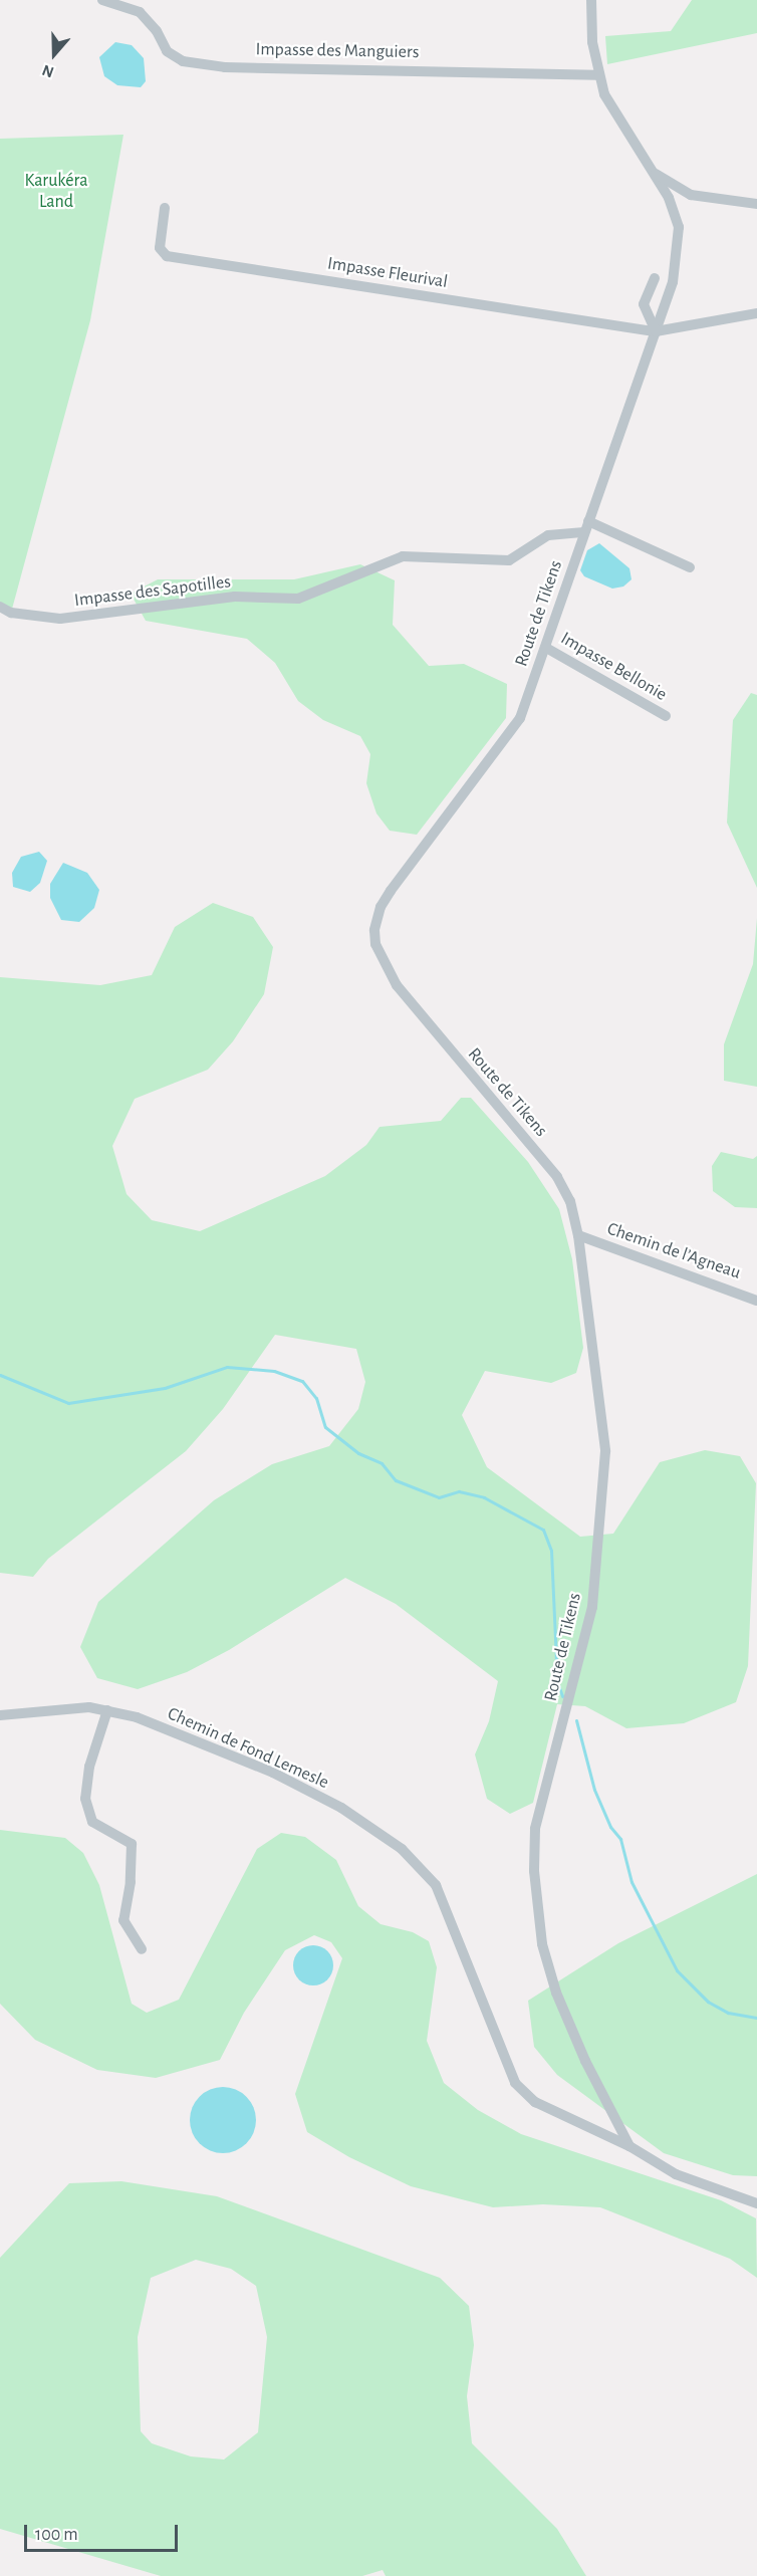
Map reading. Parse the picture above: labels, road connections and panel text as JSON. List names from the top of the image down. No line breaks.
{"streets":{"street":["Impasse des Manguiers","Impasse Fleurival","Impasse des Sapotilles","Route de Tikens","Impasse Bellonie","Chemin de l’Agneau","Chemin de Fond Lemesle"]},"crossings":[["Impasse des Manguiers","Route de Tikens"],["Impasse Fleurival","Route de Tikens"],["Impasse des Sapotilles","Route de Tikens"],["Route de Tikens","Impasse Bellonie"],["Route de Tikens","Chemin de l’Agneau"],["Route de Tikens","Chemin de Fond Lemesle"]],"parks":["Karukéra Land"],"scale_bar":"100 m","north":"bottom"}
